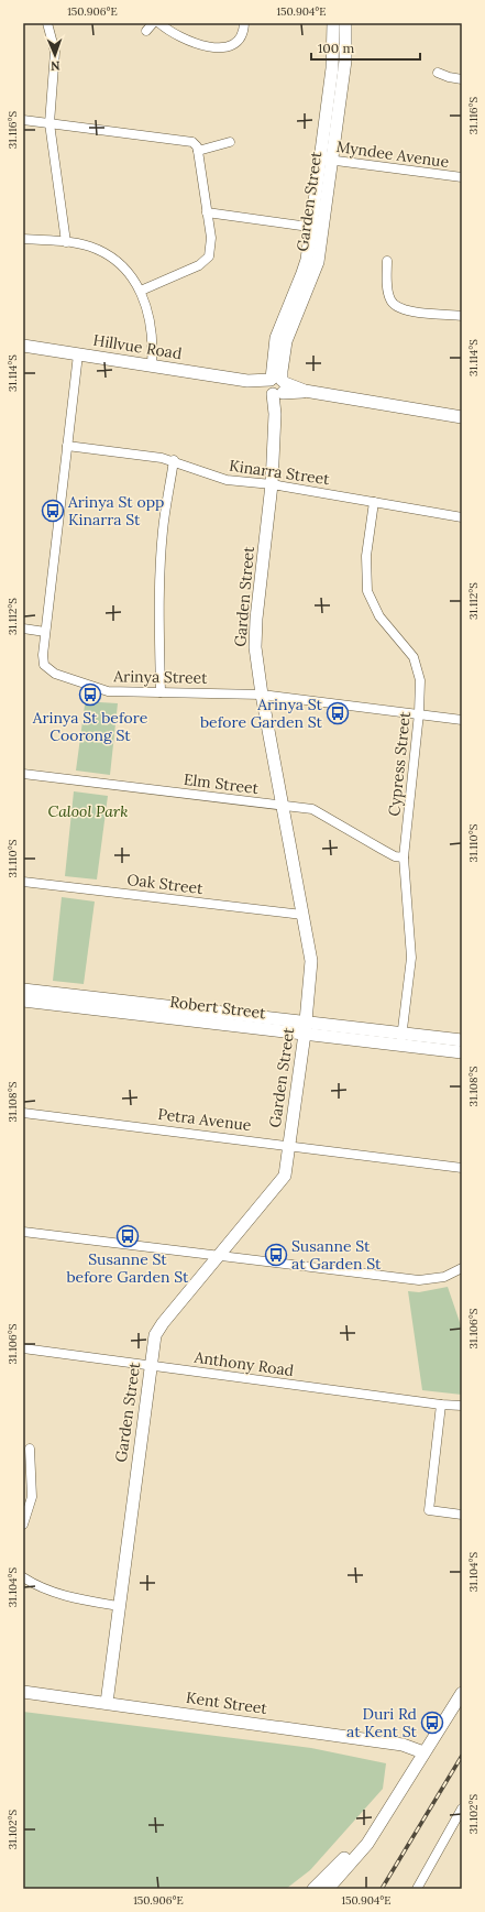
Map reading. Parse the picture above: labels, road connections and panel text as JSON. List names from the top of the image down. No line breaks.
{"streets":{"street":["Myndee Avenue","Garden Street","Hillvue Road","Kinarra Street","Arinya Street","Cypress Street","Elm Street","Oak Street","Robert Street","Petra Avenue","Anthony Road","Kent Street"]},"crossings":[["Myndee Avenue","Garden Street"],["Garden Street","Hillvue Road"],["Garden Street","Kinarra Street"],["Garden Street","Arinya Street"],["Garden Street","Elm Street"],["Garden Street","Oak Street"],["Garden Street","Robert Street"],["Garden Street","Petra Avenue"],["Garden Street","Anthony Road"],["Garden Street","Kent Street"],["Hillvue Road","Arinya Street"],["Kinarra Street","Arinya Street"],["Kinarra Street","Cypress Street"],["Arinya Street","Cypress Street"],["Cypress Street","Elm Street"],["Cypress Street","Robert Street"]],"parks":["Calool Park"],"places":{"bus stop":["Arinya St opp Kinarra St","Arinya St before Coorong St","Arinya St before Garden St","Susanne St before Garden St","Susanne St at Garden St","Duri Rd at Kent St"]},"scale_bar":"100 m","north":"bottom","coordinates":["150.906°E","150.904°E","31.116°S","31.114°S","31.112°S","31.110°S","31.108°S","31.106°S","31.104°S","31.102°S"]}
